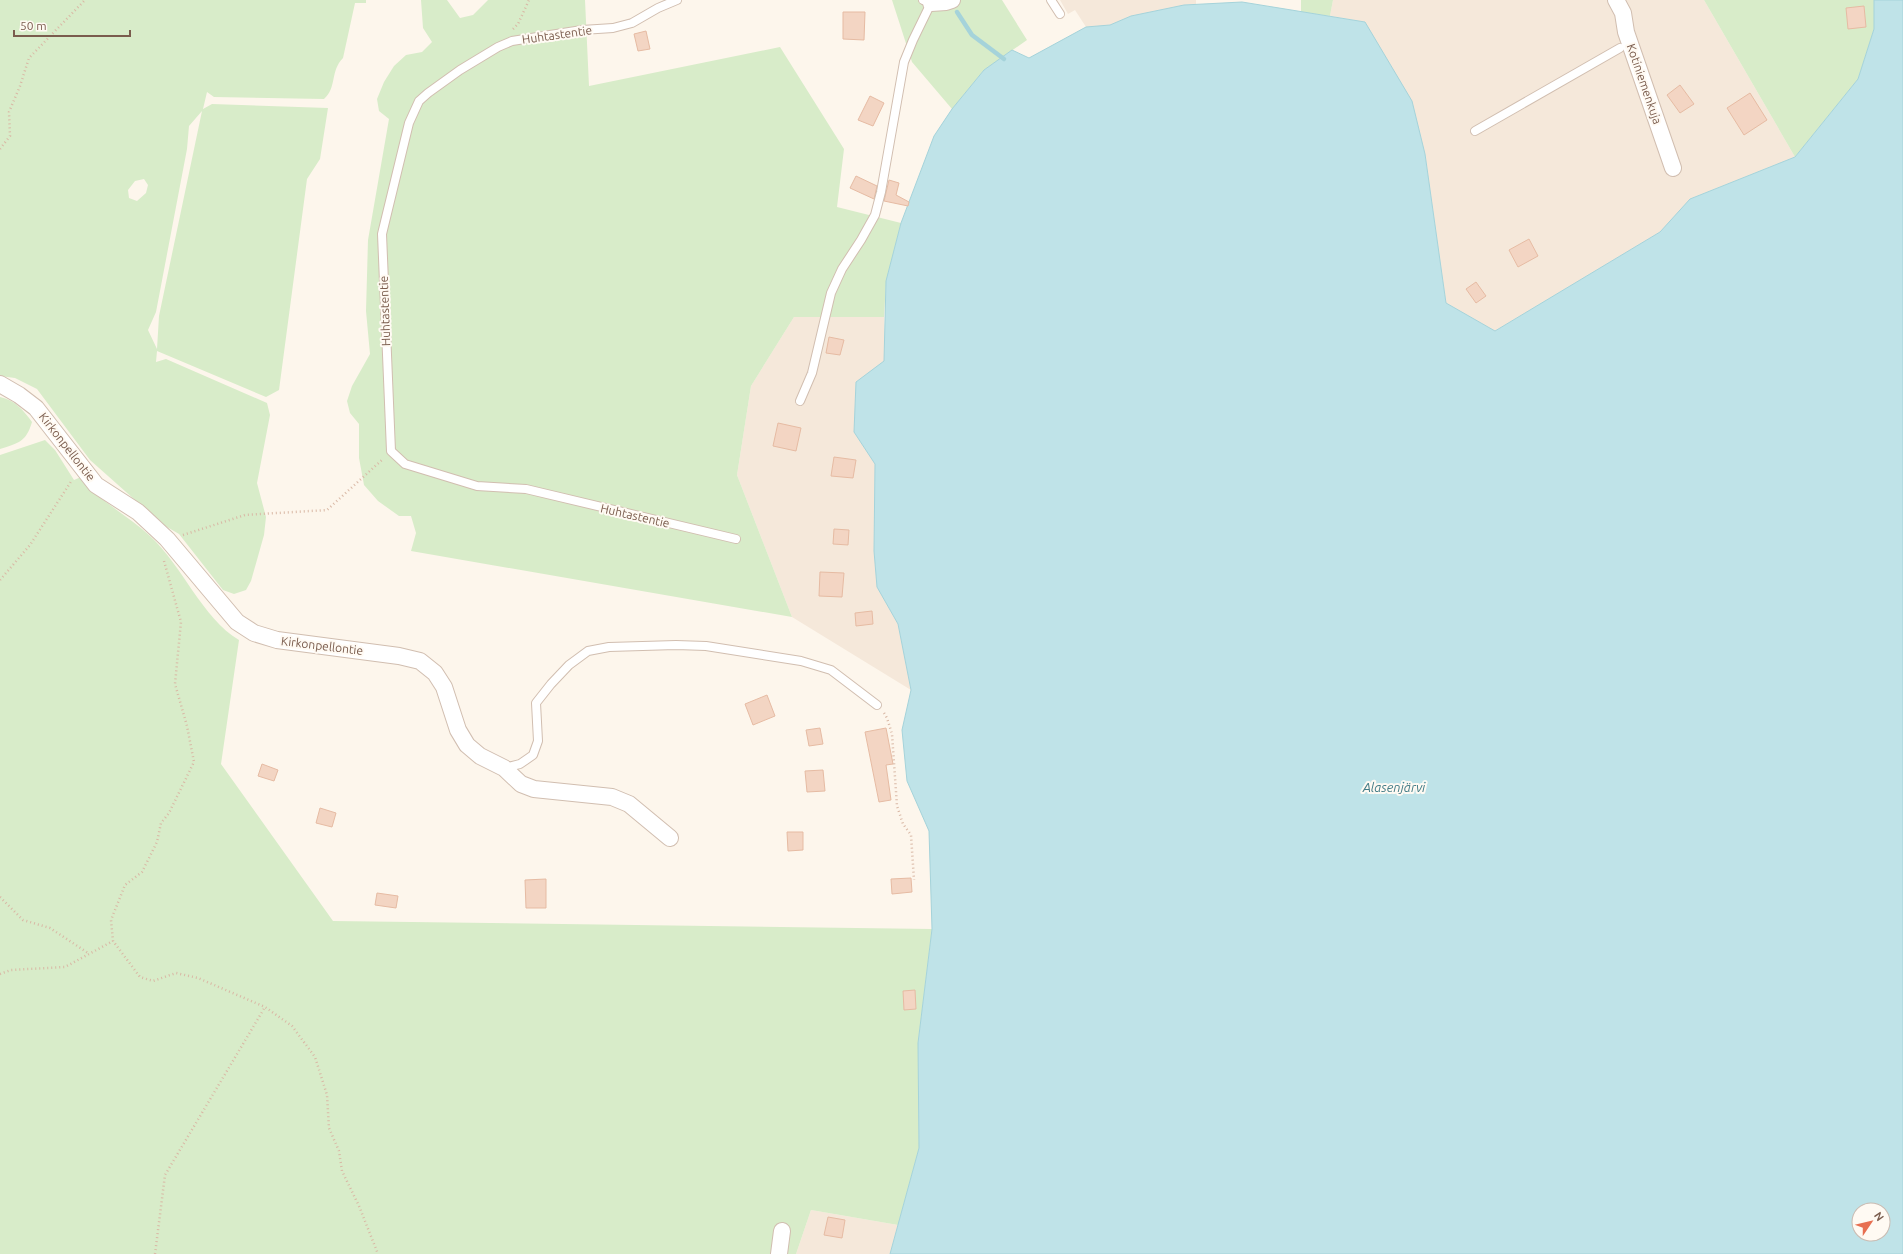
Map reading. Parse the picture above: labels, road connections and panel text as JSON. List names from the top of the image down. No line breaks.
{"streets":{"street":["Kotiniemenkuja","Kirkonpellontie"],"lane":["Huhtastentie"]},"water":["Alasenjärvi"],"scale_bar":"50 m","north":"top right"}
